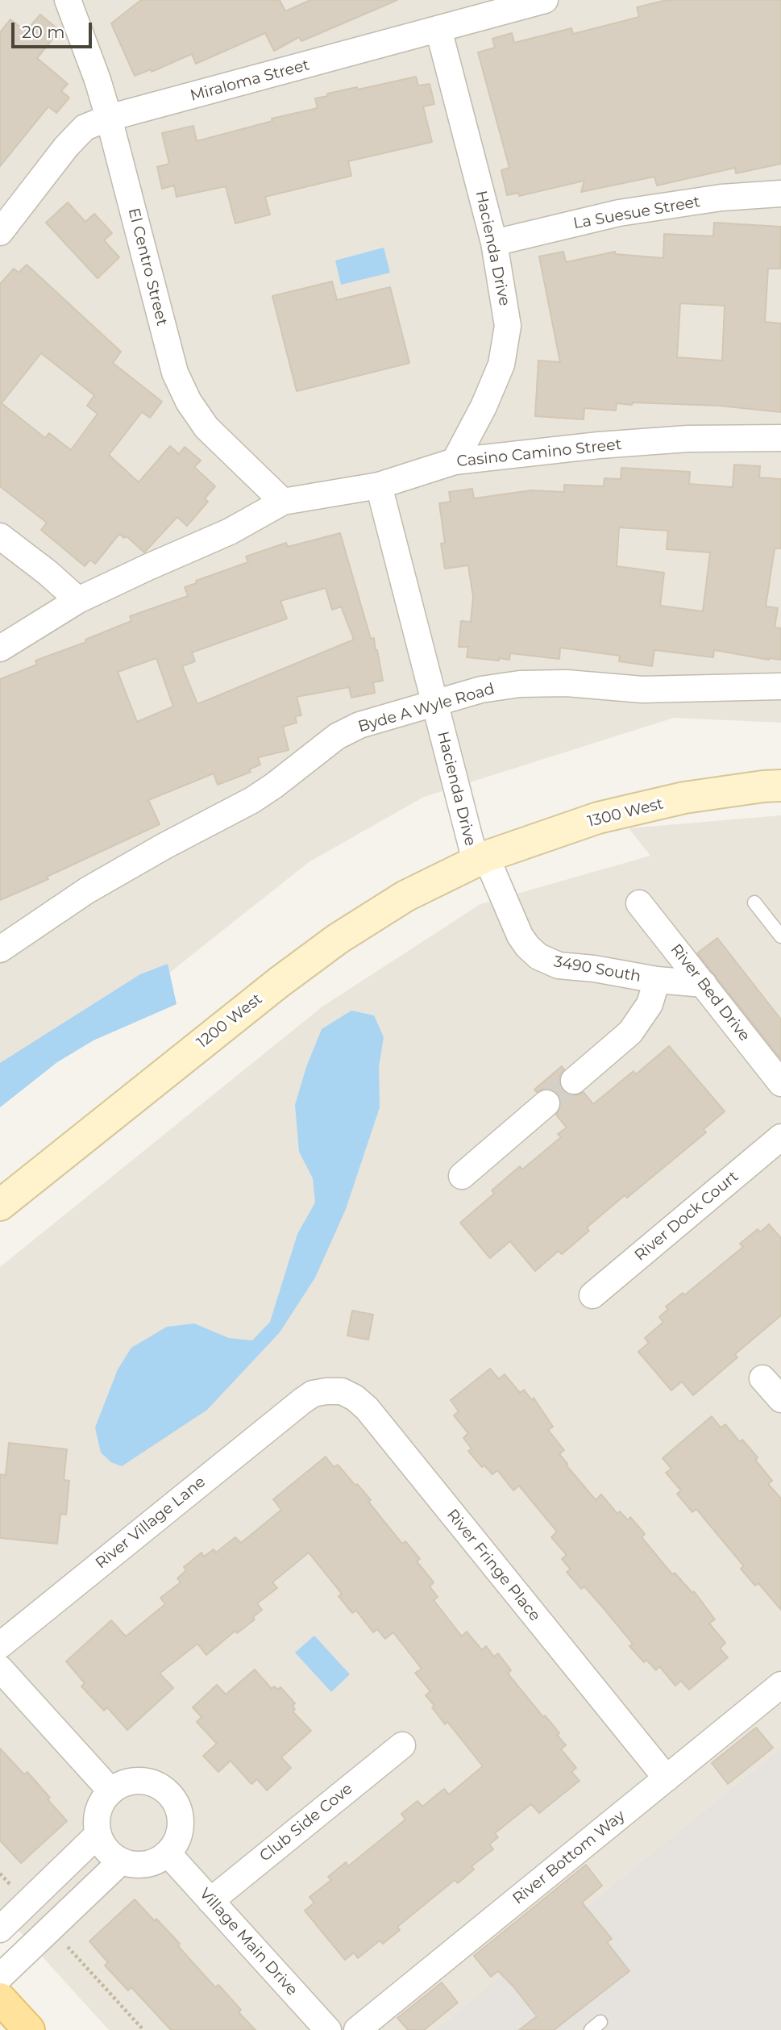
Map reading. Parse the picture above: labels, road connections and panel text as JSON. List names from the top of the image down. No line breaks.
{"streets":{"street":["Miraloma Street","La Suesue Street","Hacienda Drive","El Centro Street","Casino Camino Street","Byde A Wyle Road","1300 West","3490 South","River Bed Drive","1200 West","River Dock Court","River Village Lane","River Fringe Place","Club Side Cove","River Bottom Way","Village Main Drive"]},"crossings":[["Miraloma Street","Hacienda Drive"],["Miraloma Street","El Centro Street"],["La Suesue Street","Hacienda Drive"],["Hacienda Drive","Casino Camino Street"],["Hacienda Drive","Byde A Wyle Road"],["Hacienda Drive","1300 West"],["Hacienda Drive","3490 South"],["Hacienda Drive","1200 West"],["El Centro Street","Casino Camino Street"],["1300 West","3490 South"],["1300 West","1200 West"],["3490 South","River Bed Drive"],["3490 South","1200 West"],["River Village Lane","River Fringe Place"],["River Fringe Place","River Bottom Way"],["Club Side Cove","Village Main Drive"]],"scale_bar":"20 m"}
